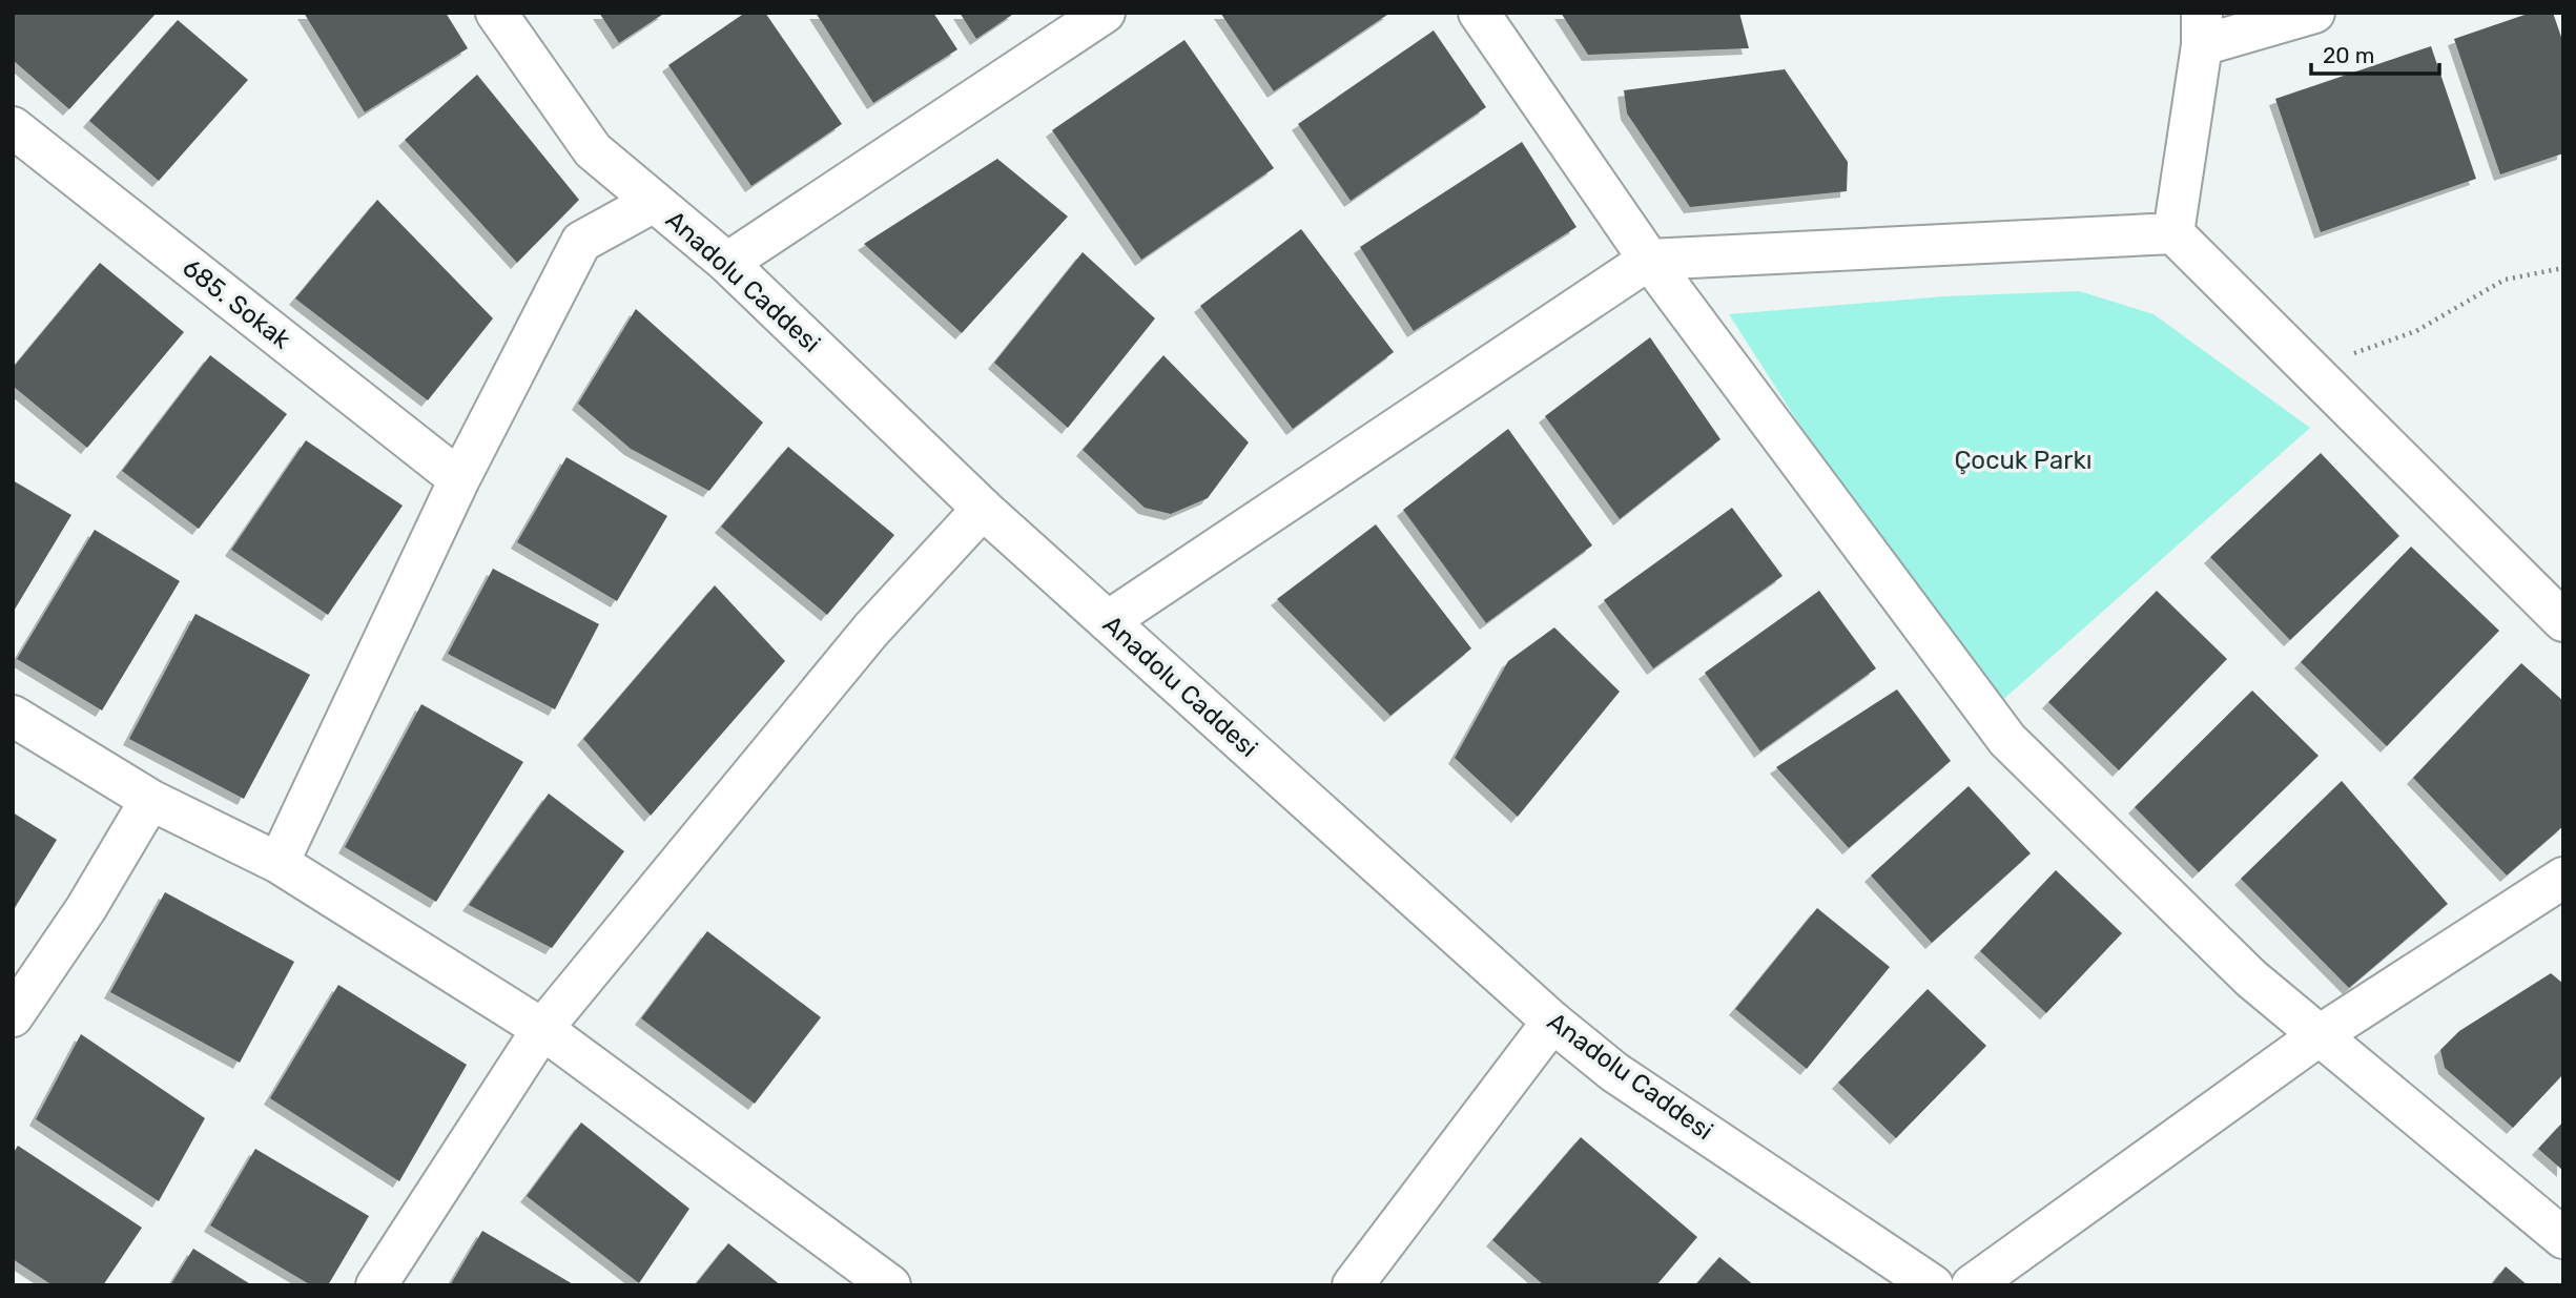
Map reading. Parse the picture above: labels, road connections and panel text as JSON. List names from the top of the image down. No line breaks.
{"streets":{"street":["Anadolu Caddesi","685. Sokak"]},"parks":["Çocuk Parkı"],"scale_bar":"20 m"}
